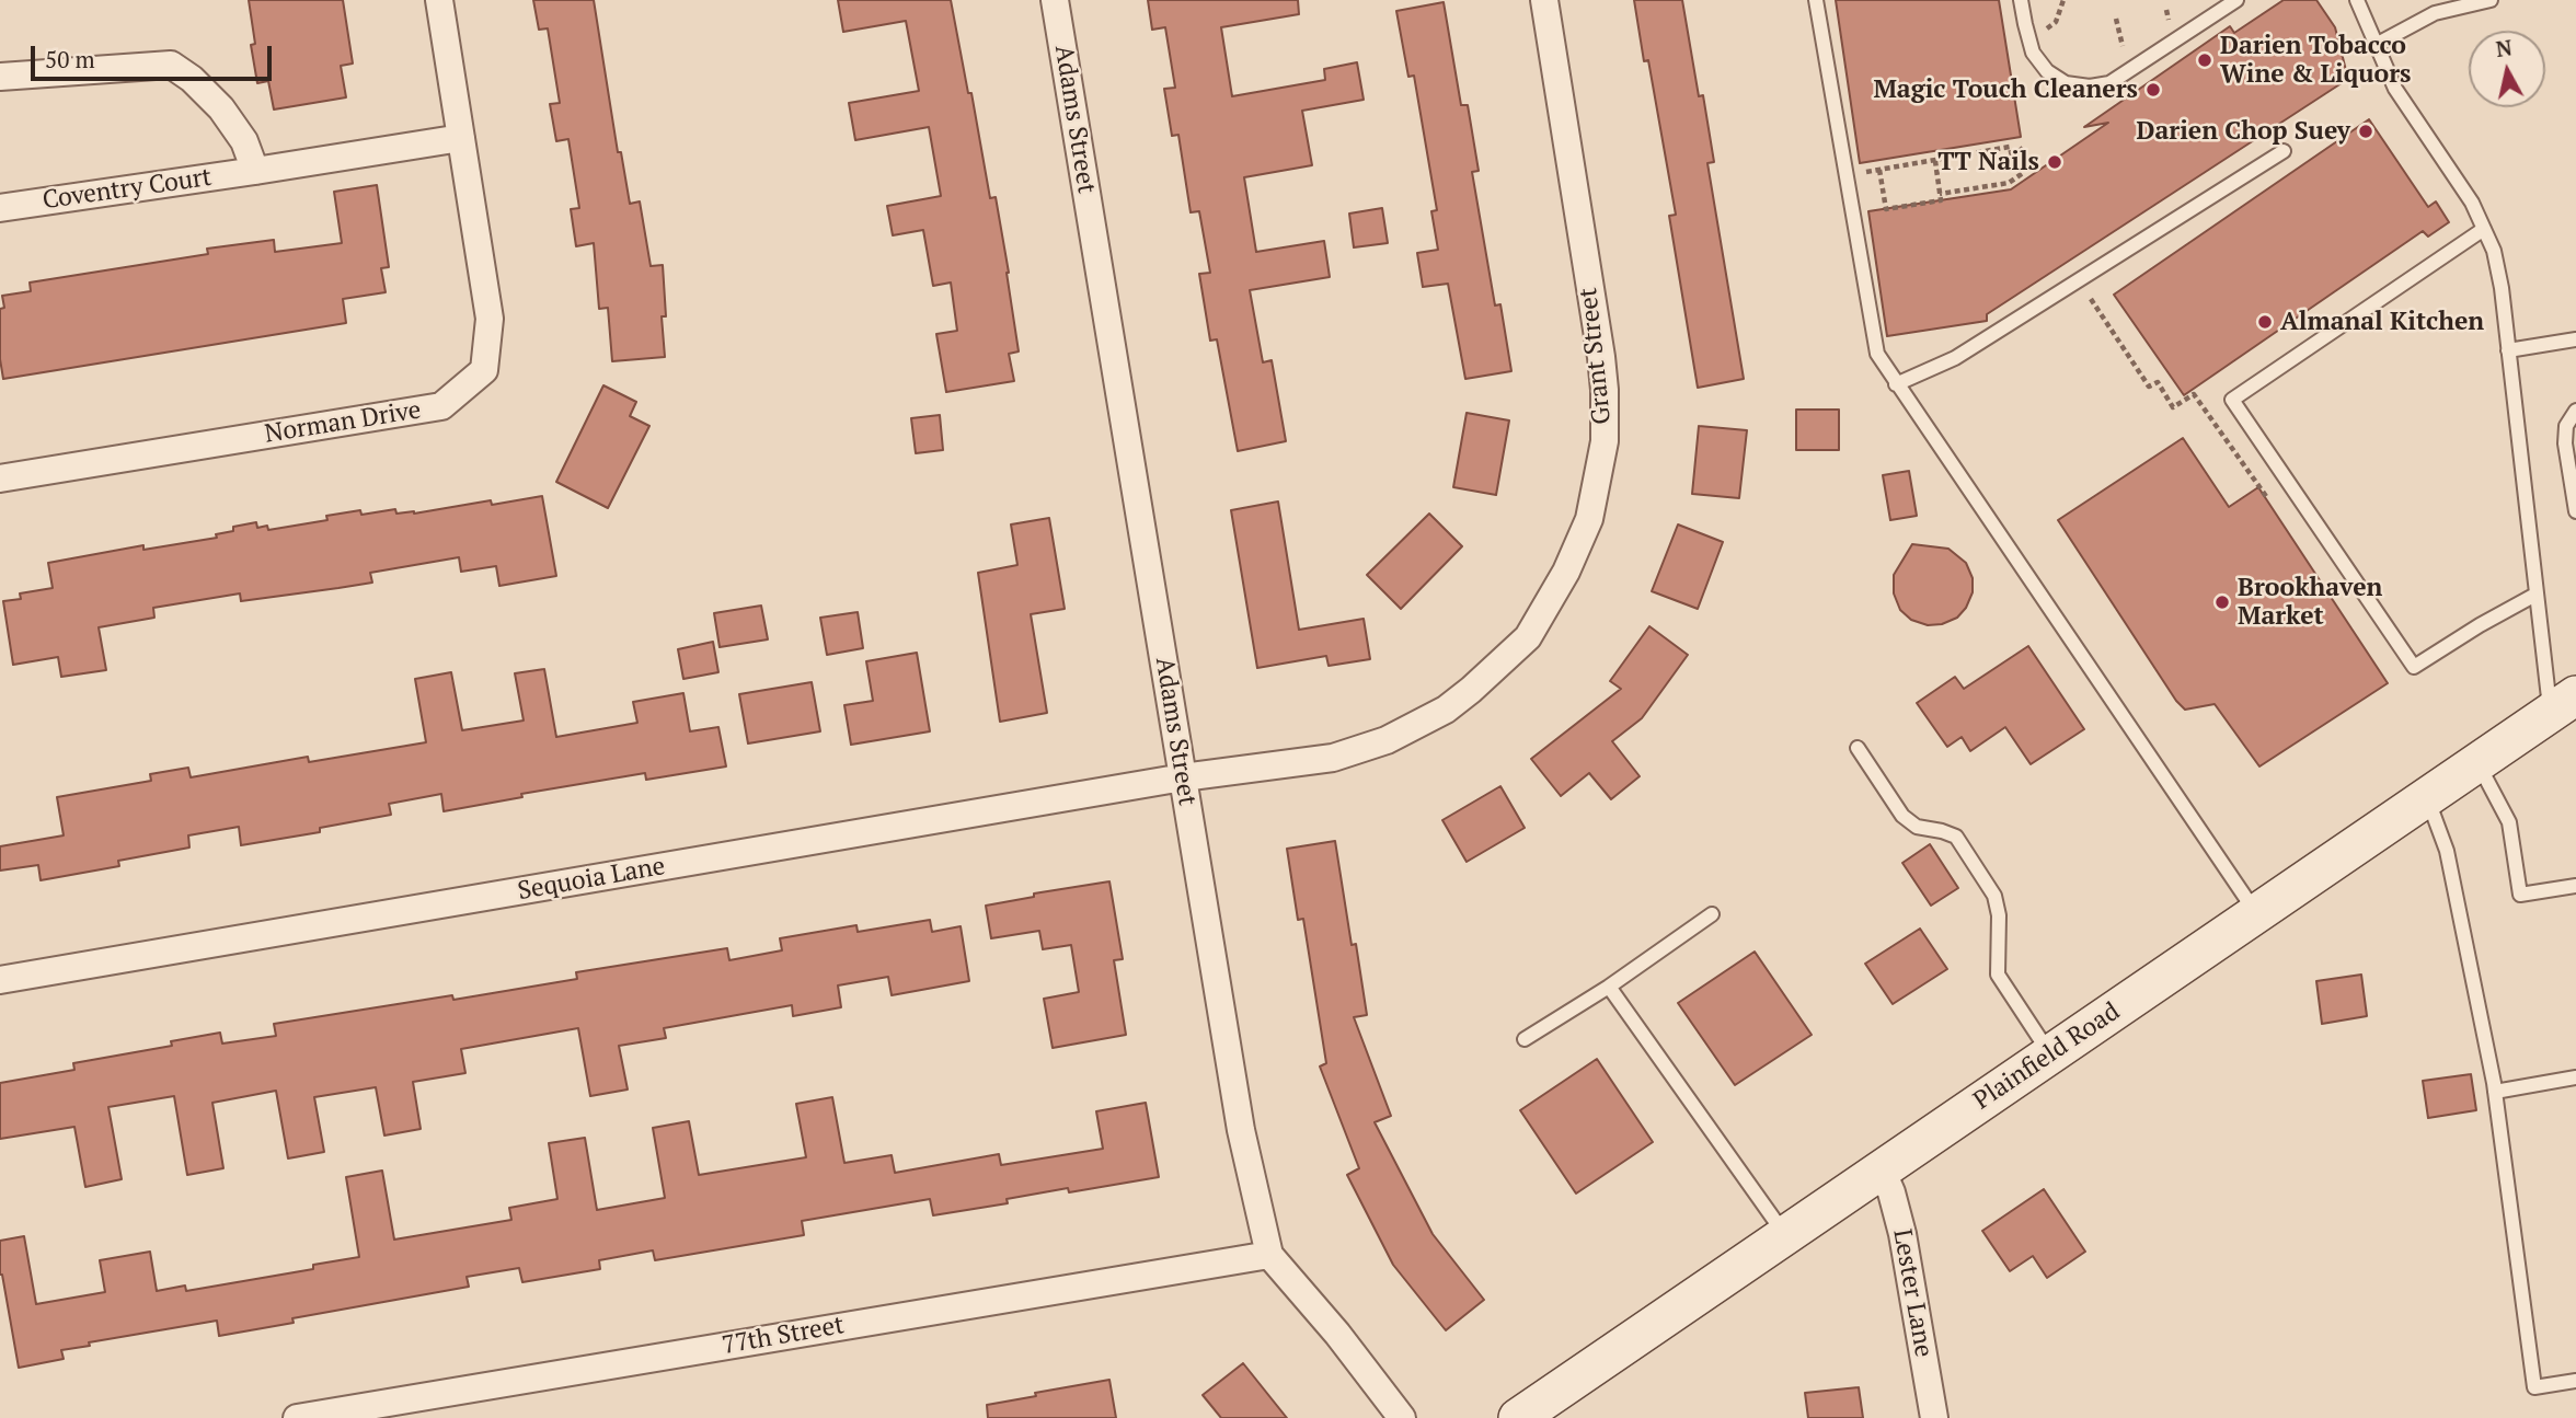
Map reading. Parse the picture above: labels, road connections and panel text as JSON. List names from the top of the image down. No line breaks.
{"streets":{"main road":["Plainfield Road"],"street":["Adams Street","Coventry Court","Grant Street","Norman Drive","Sequoia Lane","Lester Lane","77th Street"]},"crossings":[["Adams Street","Grant Street"],["Adams Street","Sequoia Lane"],["Adams Street","77th Street"],["Coventry Court","Norman Drive"],["Grant Street","Sequoia Lane"],["Plainfield Road","Lester Lane"]],"places":["Darien Tobacco Wine & Liquors","Magic Touch Cleaners","Darien Chop Suey","TT Nails","Almanal Kitchen","Brookhaven Market"],"scale_bar":"50 m","north":"top"}
